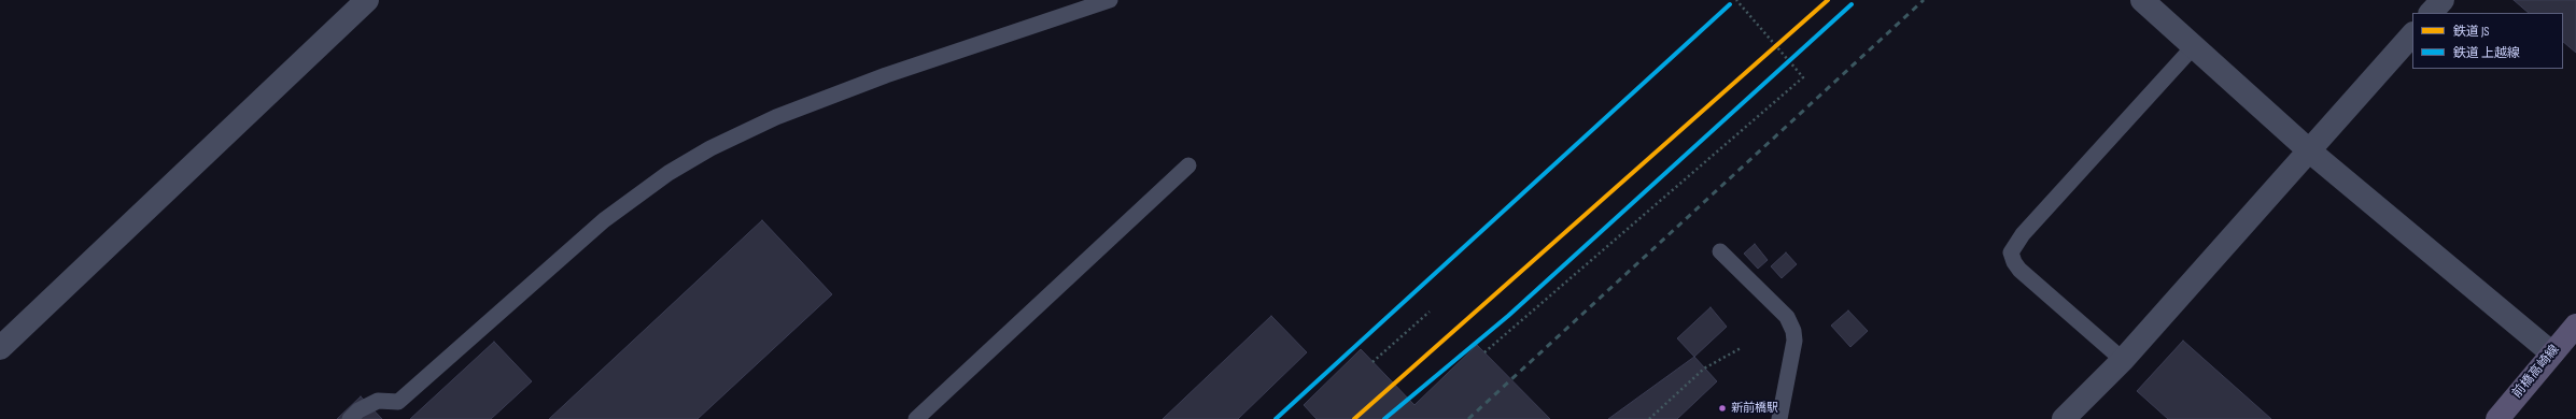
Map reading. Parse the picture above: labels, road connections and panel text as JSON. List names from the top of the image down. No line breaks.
{"streets":{"main road":["前橋高崎線"]},"places":["新前橋駅"],"lines":["rail line JS","rail line 上越線"],"legend":["鉄道 JS","鉄道 上越線"]}
